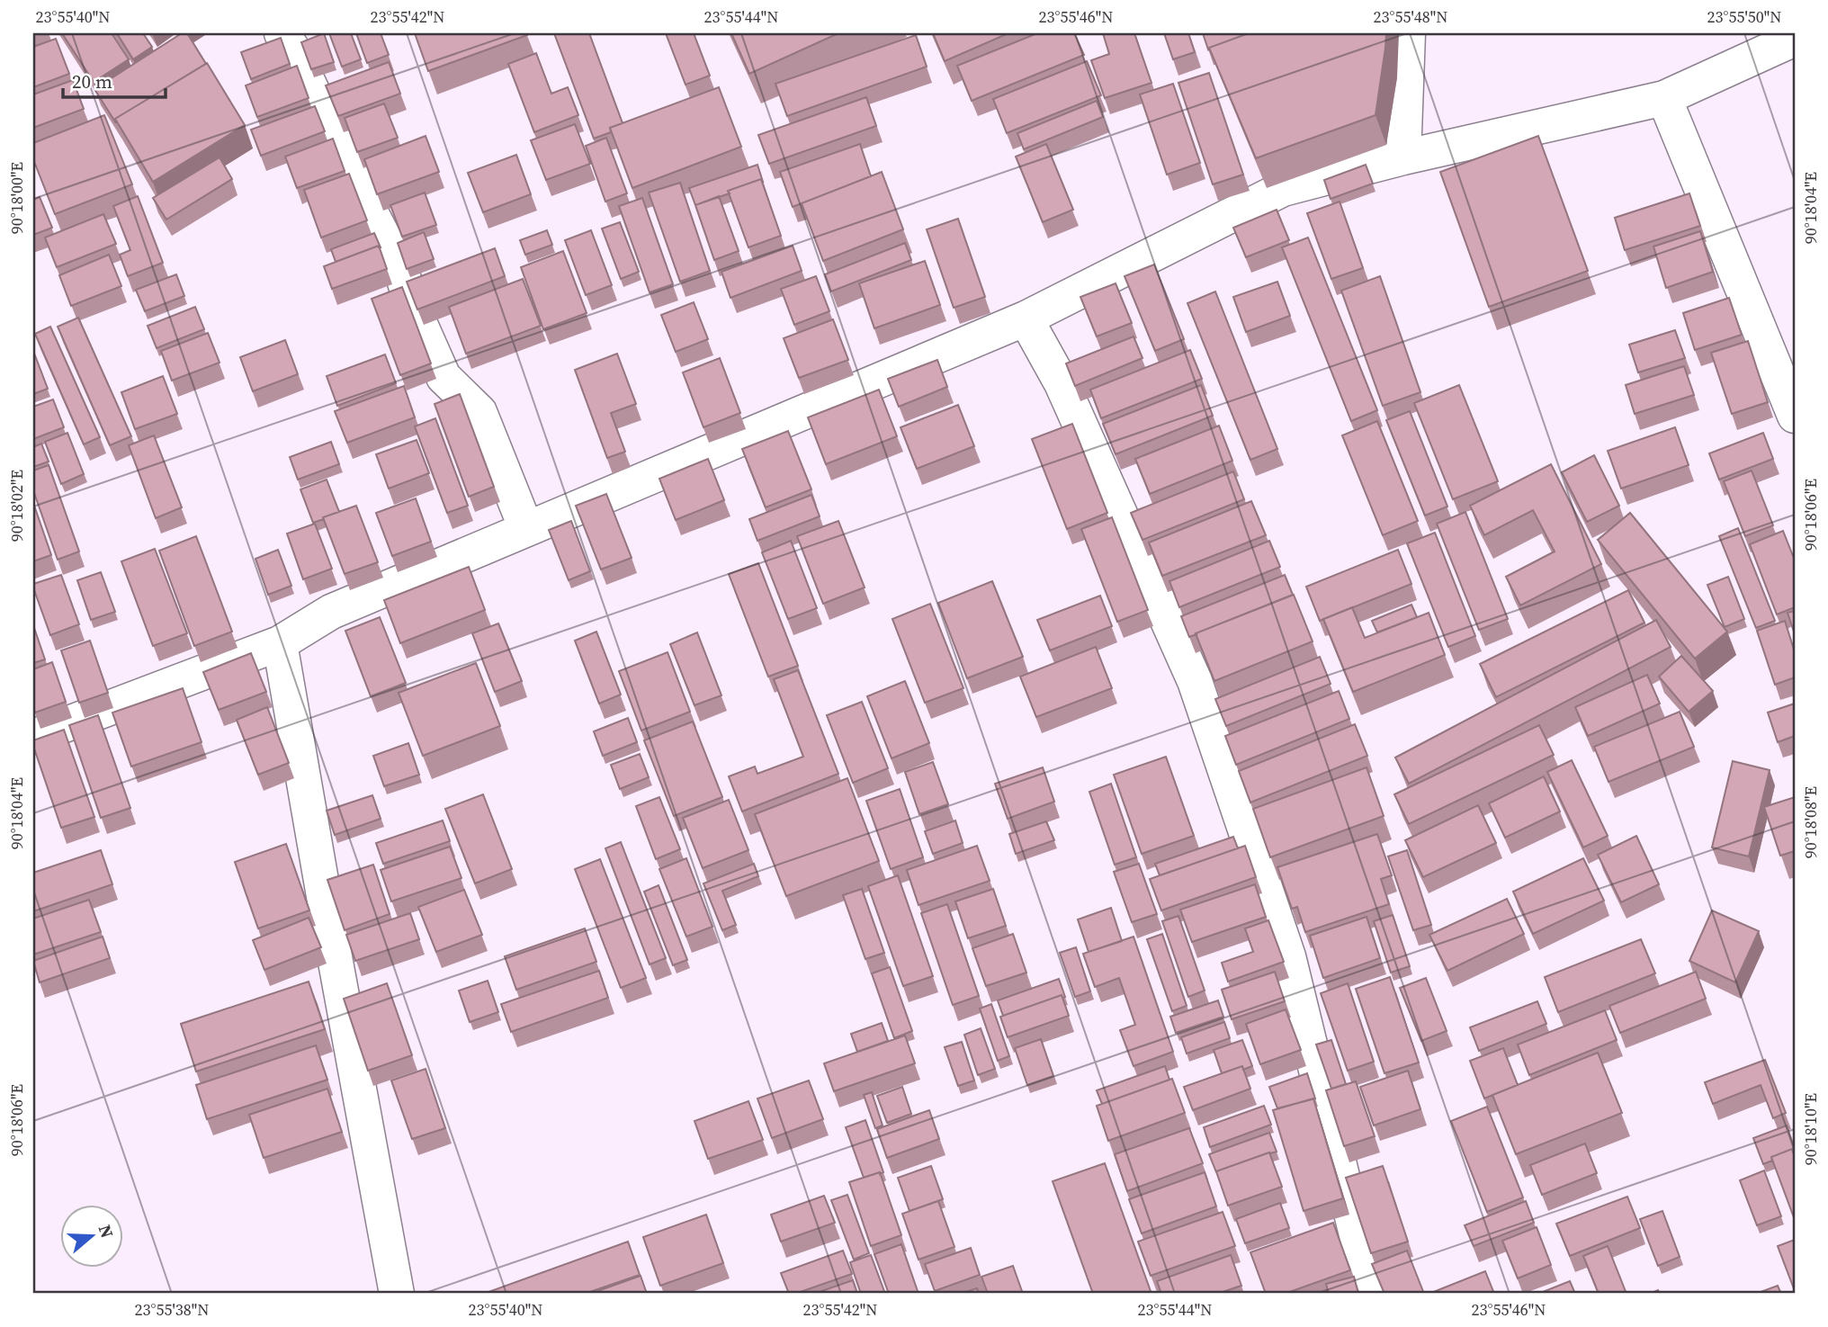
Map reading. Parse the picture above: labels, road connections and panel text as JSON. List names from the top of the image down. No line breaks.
{"scale_bar":"20 m","north":"right","coordinates":["23°55'40\"N","23°55'42\"N","23°55'44\"N","23°55'46\"N","23°55'48\"N","23°55'50\"N","90°18'00\"E","90°18'04\"E","90°18'02\"E","90°18'06\"E","90°18'08\"E","90°18'10\"E","23°55'38\"N"]}
